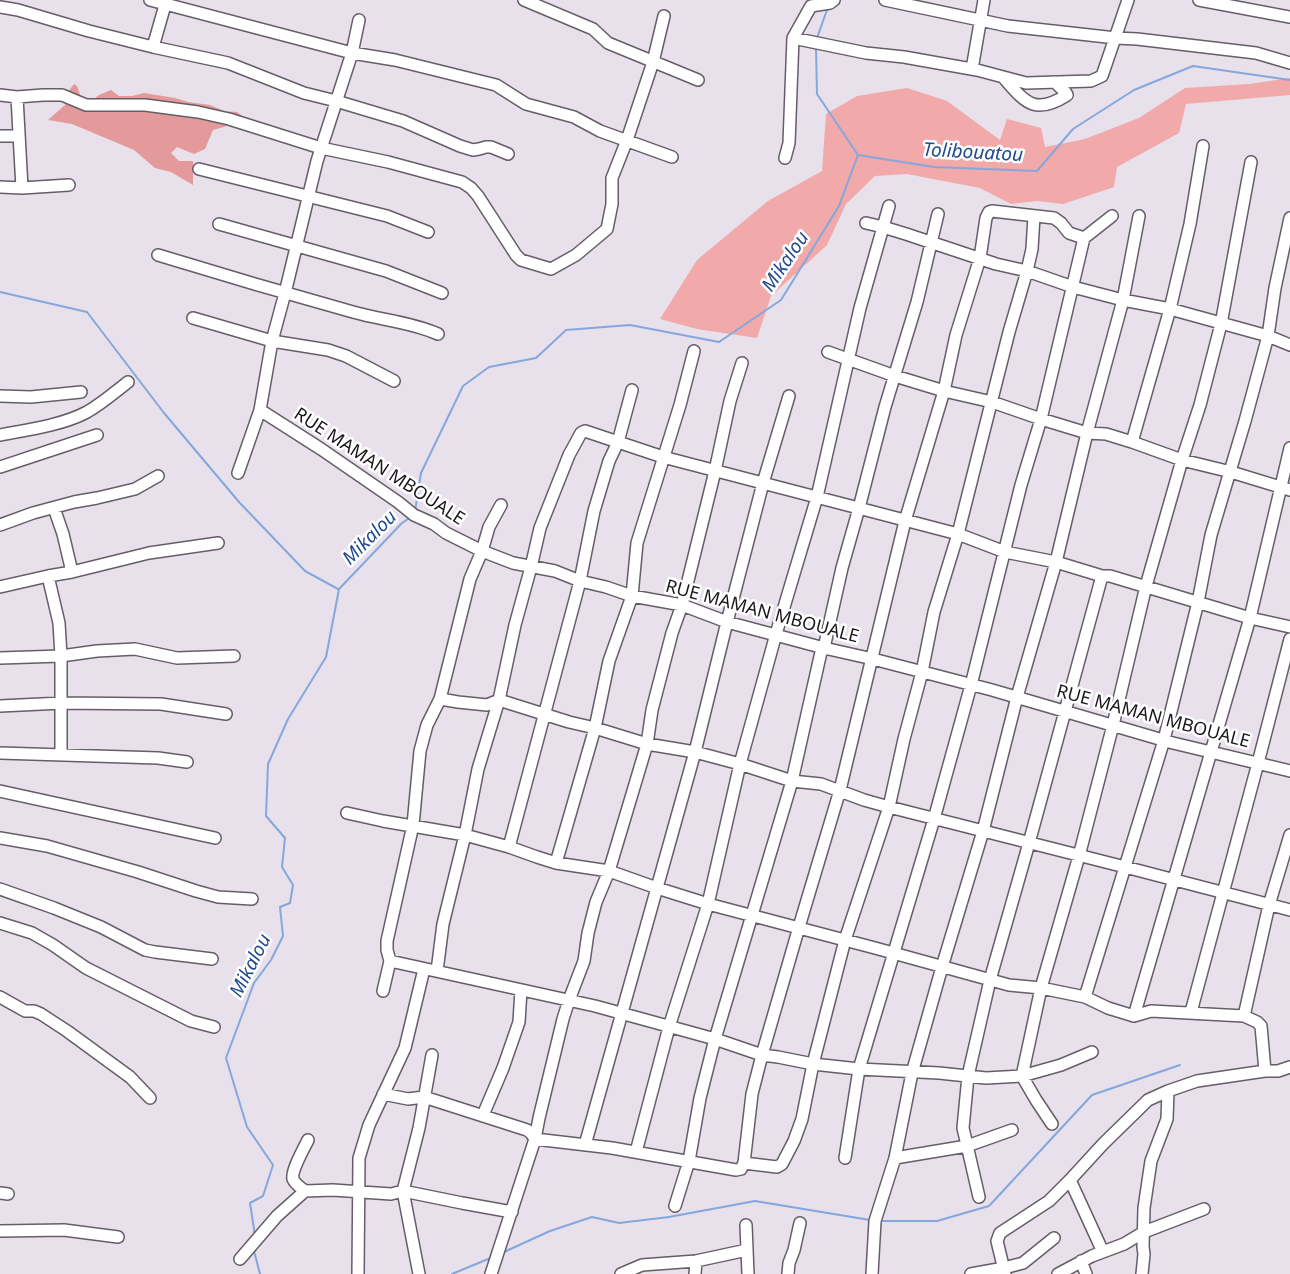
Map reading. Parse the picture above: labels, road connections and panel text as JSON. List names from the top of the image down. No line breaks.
{"streets":{"street":["RUE MAMAN MBOUALE"]},"water":["Tolibouatou","Mikalou"]}
